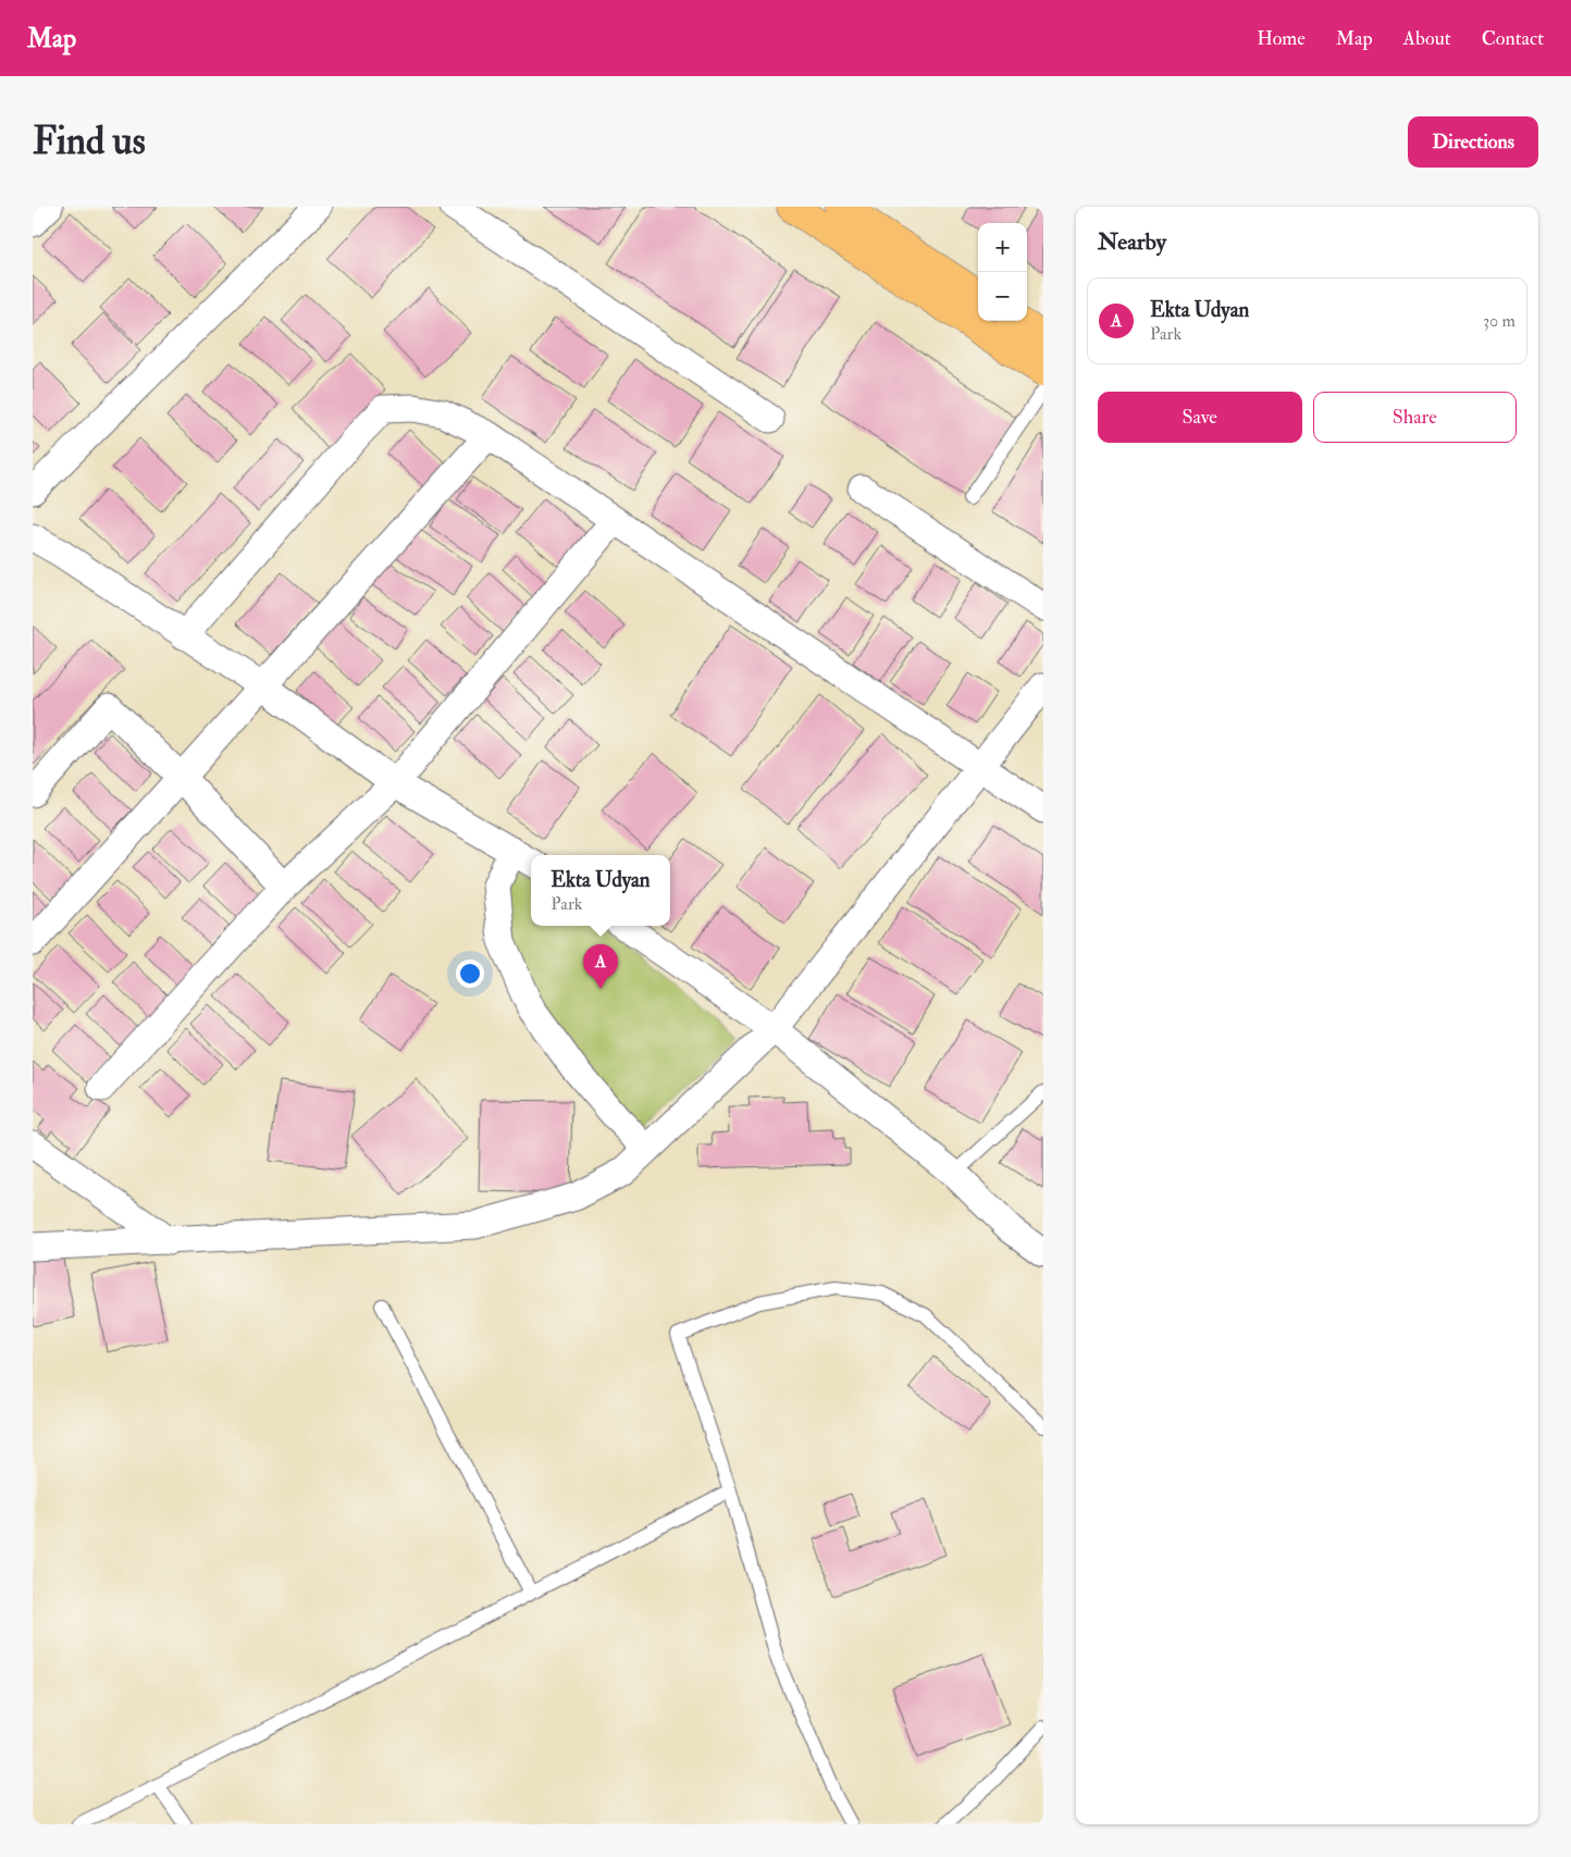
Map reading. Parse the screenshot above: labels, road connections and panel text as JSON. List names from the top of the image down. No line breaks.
{"page":{"header":"Map","nav":["Home","Map","About","Contact"],"buttons":["Directions",["Save","Share"]],"title":"Find us","heading":"Nearby","map_buttons":["+","−"],"list":[{"mark":"A","name":"Ekta Udyan","note":"Park","value":"30 m"}],"popup":["Ekta Udyan","Park"],"pins":"A"}}
